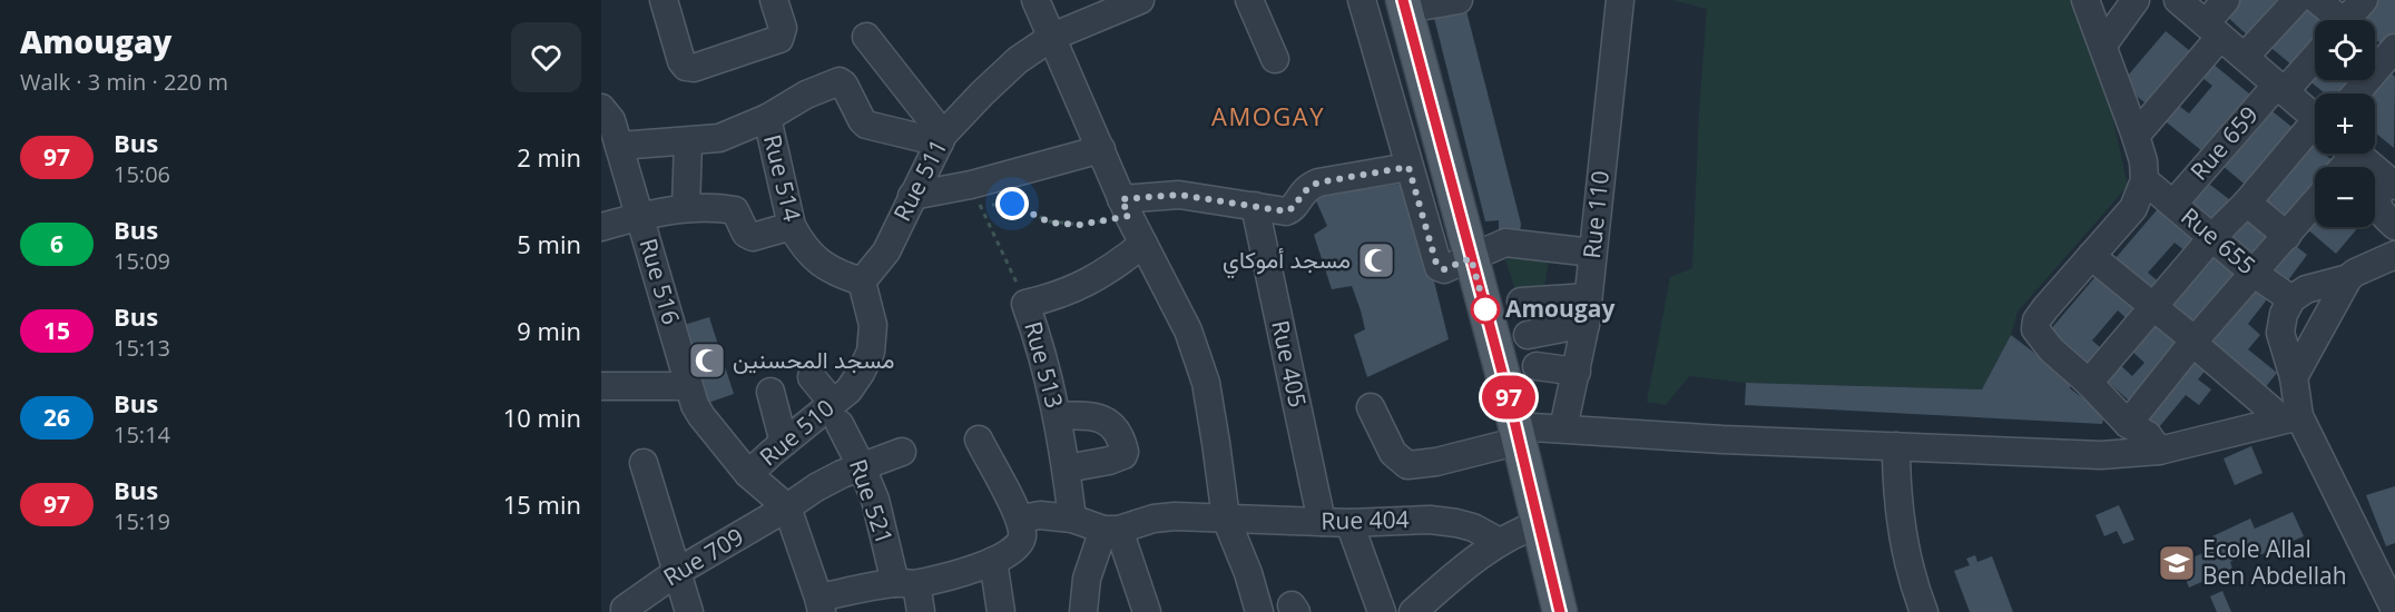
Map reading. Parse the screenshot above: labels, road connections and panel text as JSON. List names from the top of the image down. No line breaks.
{"streets":{"street":["Rue 659","Rue 514","Rue 511","Rue 110","Rue 655","Rue 516","Rue 405","Rue 513","Rue 510","Rue 521","Rue 404","Rue 709"]},"crossings":[["Rue 659","Rue 655"],["Rue 514","Rue 511"],["Rue 514","Rue 510"],["Rue 511","Rue 510"],["Rue 516","Rue 510"],["Rue 516","Rue 709"],["Rue 405","Rue 404"],["Rue 510","Rue 521"],["Rue 521","Rue 709"]],"districts":["AMOGAY"],"places":{"mosque":["مسجد أموكاي","مسجد المحسنين"],"other":["Amougay"],"school or university":["Ecole Allal Ben Abdellah"]},"lines":["bus line 97"],"page":{"heading":["Amougay","Walk · 3 min · 220 m"],"on_map":"97","map_buttons":["+","−"],"list":[{"mark":"97","name":"Bus","note":"15:06","value":"2 min"},{"mark":"6","name":"Bus","note":"15:09","value":"5 min"},{"mark":"15","name":"Bus","note":"15:13","value":"9 min"},{"mark":"26","name":"Bus","note":"15:14","value":"10 min"},{"mark":"97","name":"Bus","note":"15:19","value":"15 min"}]}}
